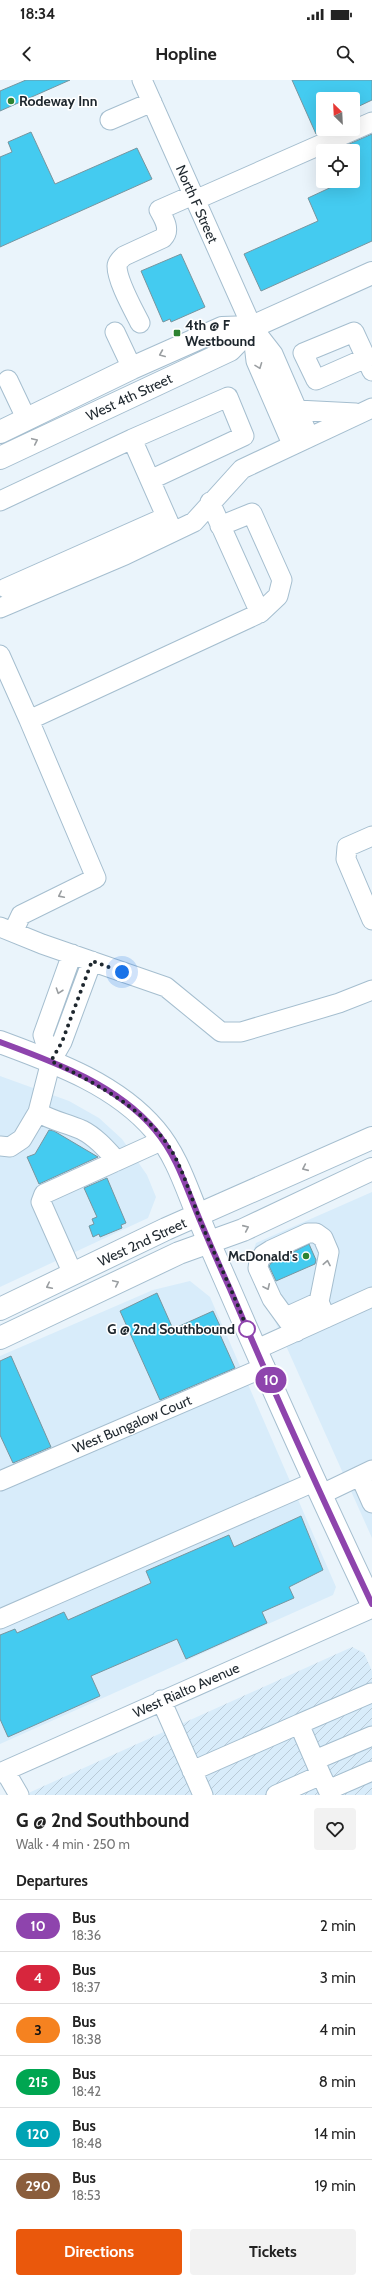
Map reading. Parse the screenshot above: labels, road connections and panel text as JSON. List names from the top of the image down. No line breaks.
{"streets":{"main road":["West 4th Street","West 2nd Street"],"street":["North F Street","West Bungalow Court","West Rialto Avenue"]},"crossings":[["North F Street","West 4th Street"]],"places":{"other":["Rodeway Inn","McDonald's","G @ 2nd Southbound"],"transit":["4th @ F Westbound"]},"lines":["bus line 10"],"north":"top left","page":{"status":"18:34","header":"Hopline","on_map":"10","heading":[["G @ 2nd Southbound","Walk · 4 min · 250 m"],"Departures"],"list":[{"mark":"10","name":"Bus","note":"18:36","value":"2 min"},{"mark":"4","name":"Bus","note":"18:37","value":"3 min"},{"mark":"3","name":"Bus","note":"18:38","value":"4 min"},{"mark":"215","name":"Bus","note":"18:42","value":"8 min"},{"mark":"120","name":"Bus","note":"18:48","value":"14 min"},{"mark":"290","name":"Bus","note":"18:53","value":"19 min"}],"buttons":["Directions","Tickets"]}}
